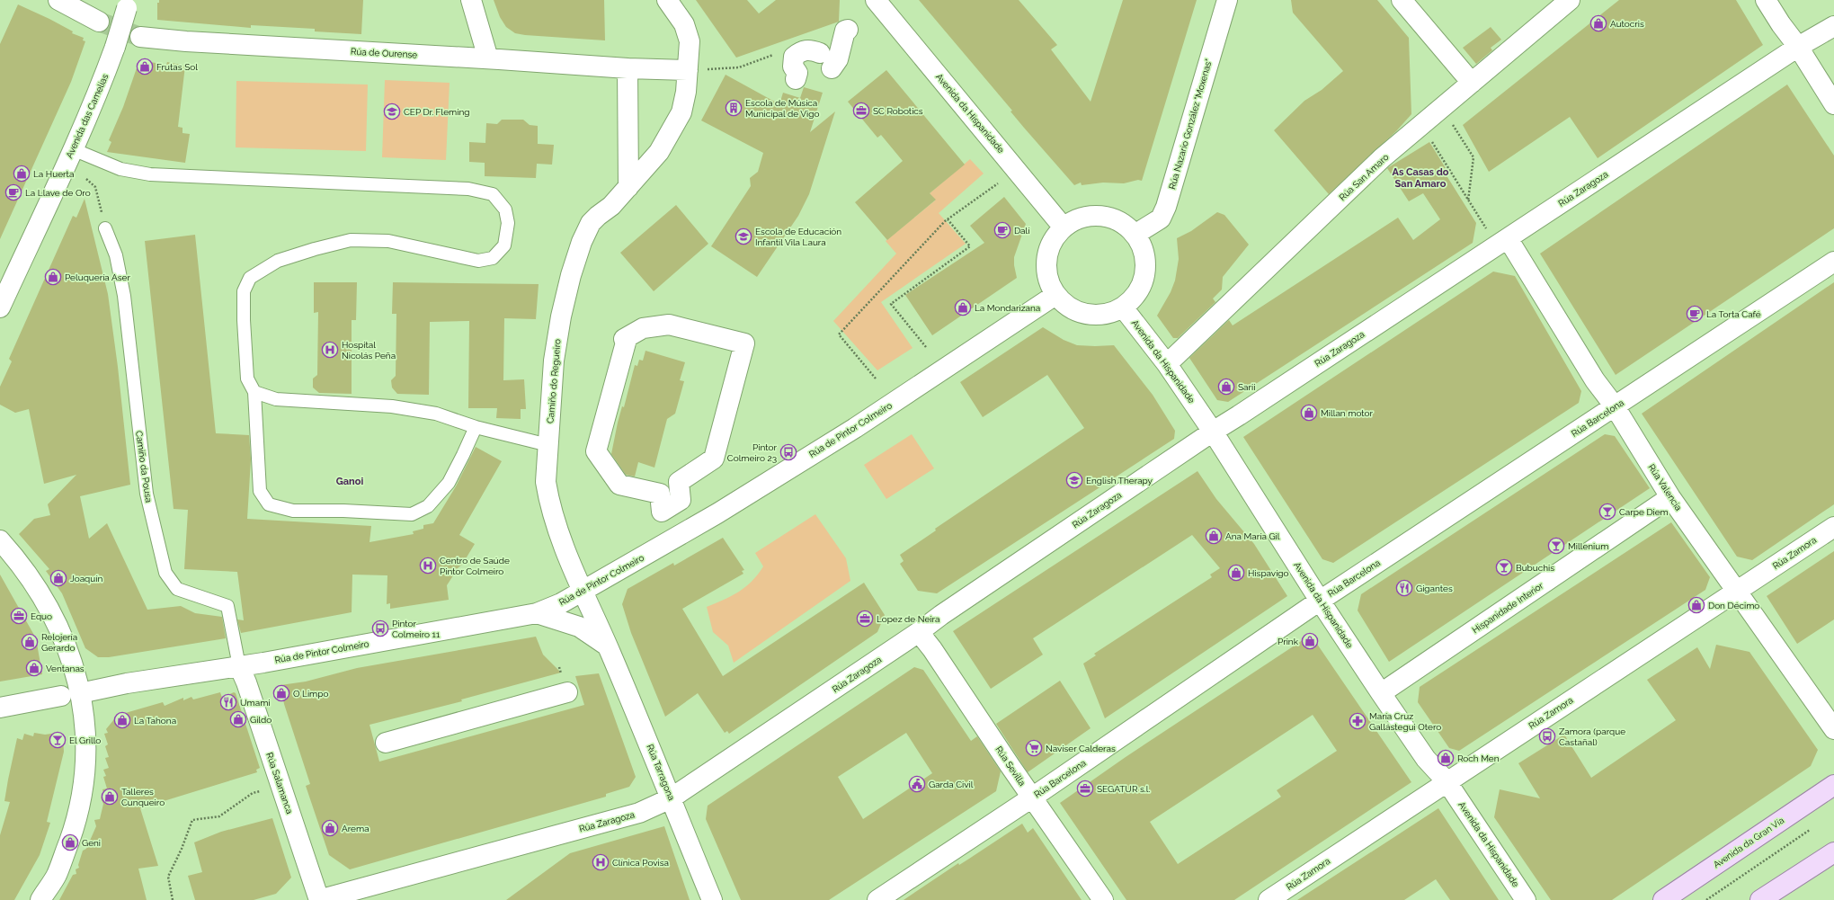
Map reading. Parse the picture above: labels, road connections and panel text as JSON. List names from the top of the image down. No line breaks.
{"streets":{"main road":["Avenida da Gran Vía"],"street":["Rúa de Ourense","Avenida da Hispanidade","Avenida das Camelias","Rúa Nazario González \"Moxenas\"","Rúa San Amaro","Rúa Zaragoza","Camiño do Regueiro","Rúa Barcelona","Rúa de Pintor Colmeiro","Rúa Valencia","Rúa Zamora","Hispanidade Interior","Rúa Sevilla","Rúa Tarragona","Rúa Salamanca"],"lane":["Camiño da Pousa"]},"crossings":[["Avenida da Hispanidade","Rúa Nazario González \"Moxenas\""],["Avenida da Hispanidade","Rúa San Amaro"],["Avenida da Hispanidade","Rúa Zaragoza"],["Avenida da Hispanidade","Rúa Barcelona"],["Avenida da Hispanidade","Rúa de Pintor Colmeiro"],["Avenida da Hispanidade","Rúa Zamora"],["Avenida da Hispanidade","Hispanidade Interior"],["Rúa Nazario González \"Moxenas\"","Rúa de Pintor Colmeiro"],["Rúa Zaragoza","Rúa Valencia"],["Rúa Zaragoza","Rúa Sevilla"],["Rúa Zaragoza","Rúa Tarragona"],["Rúa Zaragoza","Rúa Salamanca"],["Camiño do Regueiro","Rúa de Pintor Colmeiro"],["Camiño do Regueiro","Rúa Tarragona"],["Rúa Barcelona","Rúa Valencia"],["Rúa Barcelona","Rúa Sevilla"],["Rúa de Pintor Colmeiro","Camiño da Pousa"],["Rúa de Pintor Colmeiro","Rúa Tarragona"],["Rúa de Pintor Colmeiro","Rúa Salamanca"],["Camiño da Pousa","Rúa Salamanca"],["Rúa Valencia","Rúa Zamora"],["Rúa Valencia","Hispanidade Interior"]],"districts":["As Casas do San Amaro","Ganoi"],"places":{"shop":["Autocris","Frutas Sol","La Huerta","Peluquería Aser","La Mondarizana","Sarii","Millan motor","Ana María Gil","Hispavigo","Joaquín","Don Décimo","Prink","Relojería Gerardo","Ventanas","O Limpo","Gildo","La Tahona","Roch Men","Talleres Cunqueiro","Arema","Geni"],"building":["Escola de Música Municipal de Vigo"],"office":["SC Robotics","Equo","Lopez de Neira","SEGATUR s.l."],"school or university":["CEP Dr. Fleming","Escola de Educación Infantil Vila Laura","English Therapy"],"cafe":["La Llave de Oro","Dalí","La Torta Café"],"hospital":["Hospital Nicolás Peña","Centro de Saúde Pintor Colmeiro","Clínica Povisa"],"bus stop":["Pintor Colmeiro 23","Pintor Colmeiro 11","Zamora (parque Castañal)"],"bar":["Carpe Diem","Millenium","Bubuchis","El Grillo"],"restaurant":["Gigantes","Umami"],"pharmacy":["María Cruz Gallástegui Otero"],"supermarket":["Naviser Calderas"],"public building":["Garda Civil"]}}
